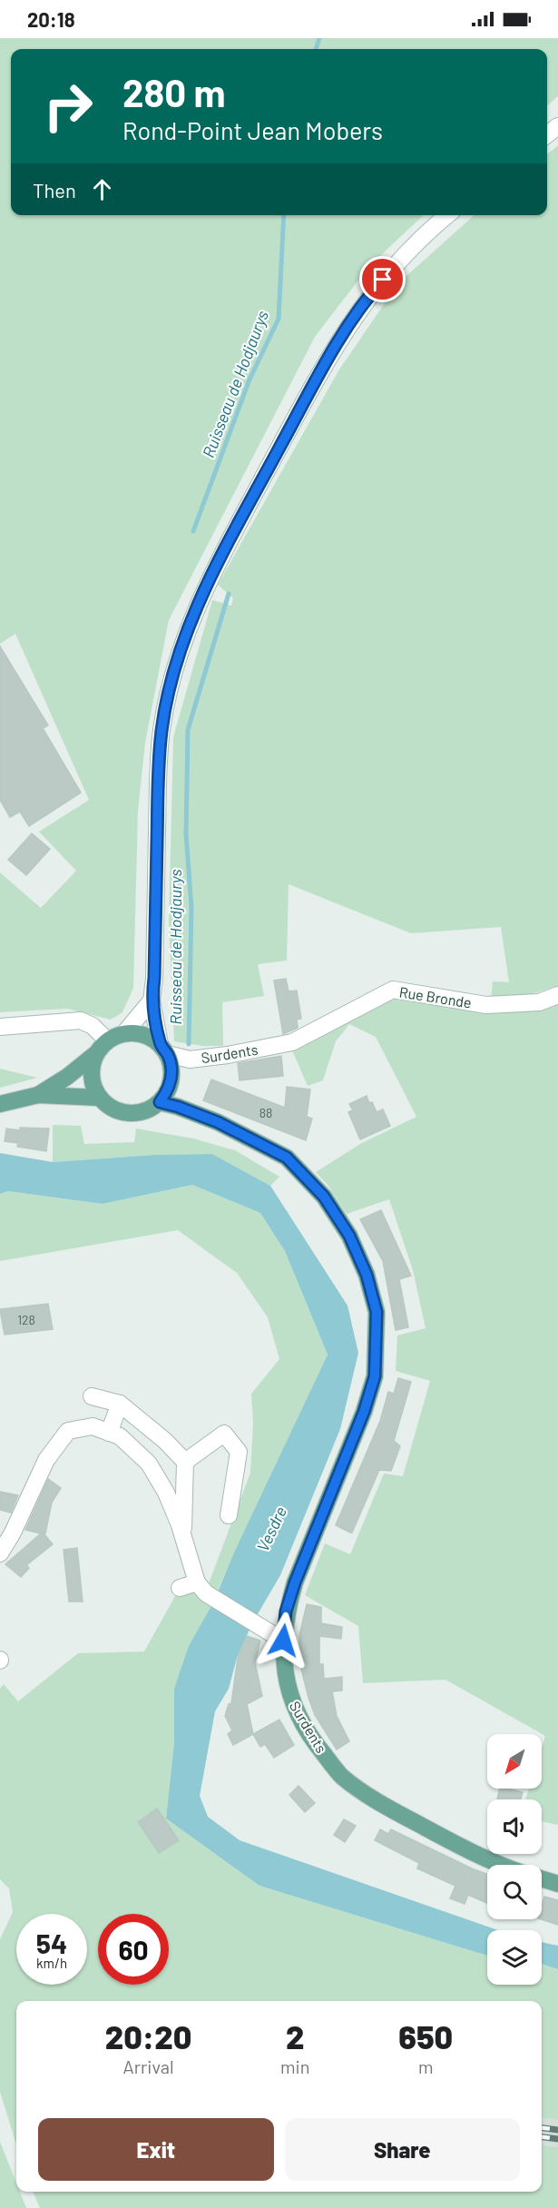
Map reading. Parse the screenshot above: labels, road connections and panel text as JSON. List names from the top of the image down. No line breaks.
{"streets":{"main road":["Surdents"],"street":["Rue Bronde"]},"crossings":[["Rue Bronde","Surdents"]],"water":["Ruisseau de Hodjaurys","Vesdre"],"house_numbers":["88","128"],"north":"bottom left","page":{"status":"20:18","turn":["280 m","Rond-Point Jean Mobers"],"then":"Then","speed":"54 km/h","limit":"60","eta":["20:20","Arrival","2","min","650","m"],"buttons":["Exit","Share"]}}
